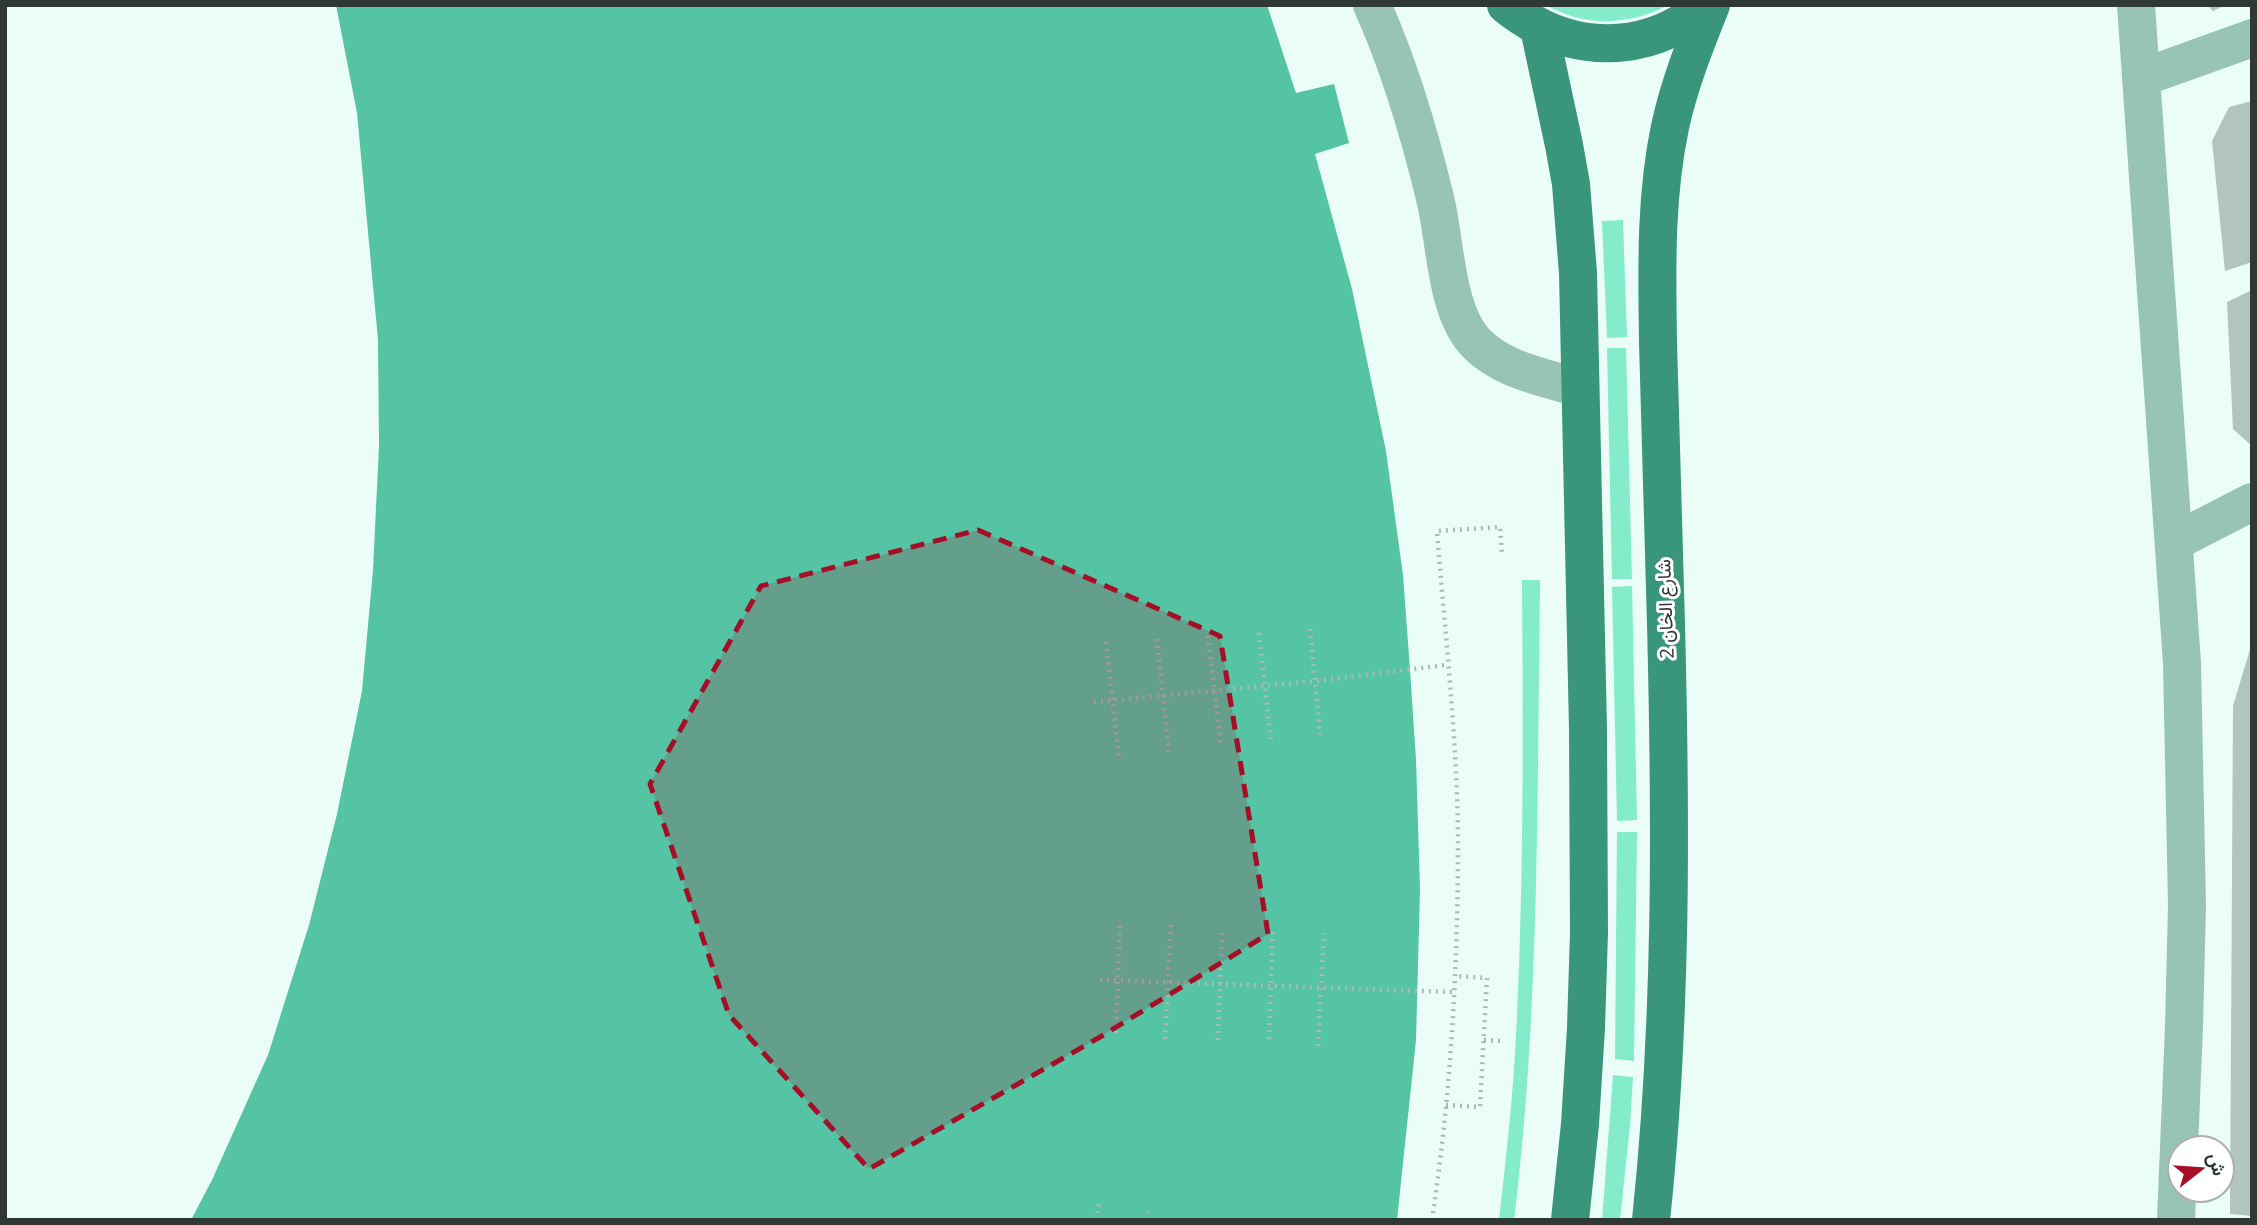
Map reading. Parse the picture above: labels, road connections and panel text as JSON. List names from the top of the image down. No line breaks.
{"streets":{"main road":["شارع الخان 2"]},"north":"right"}
